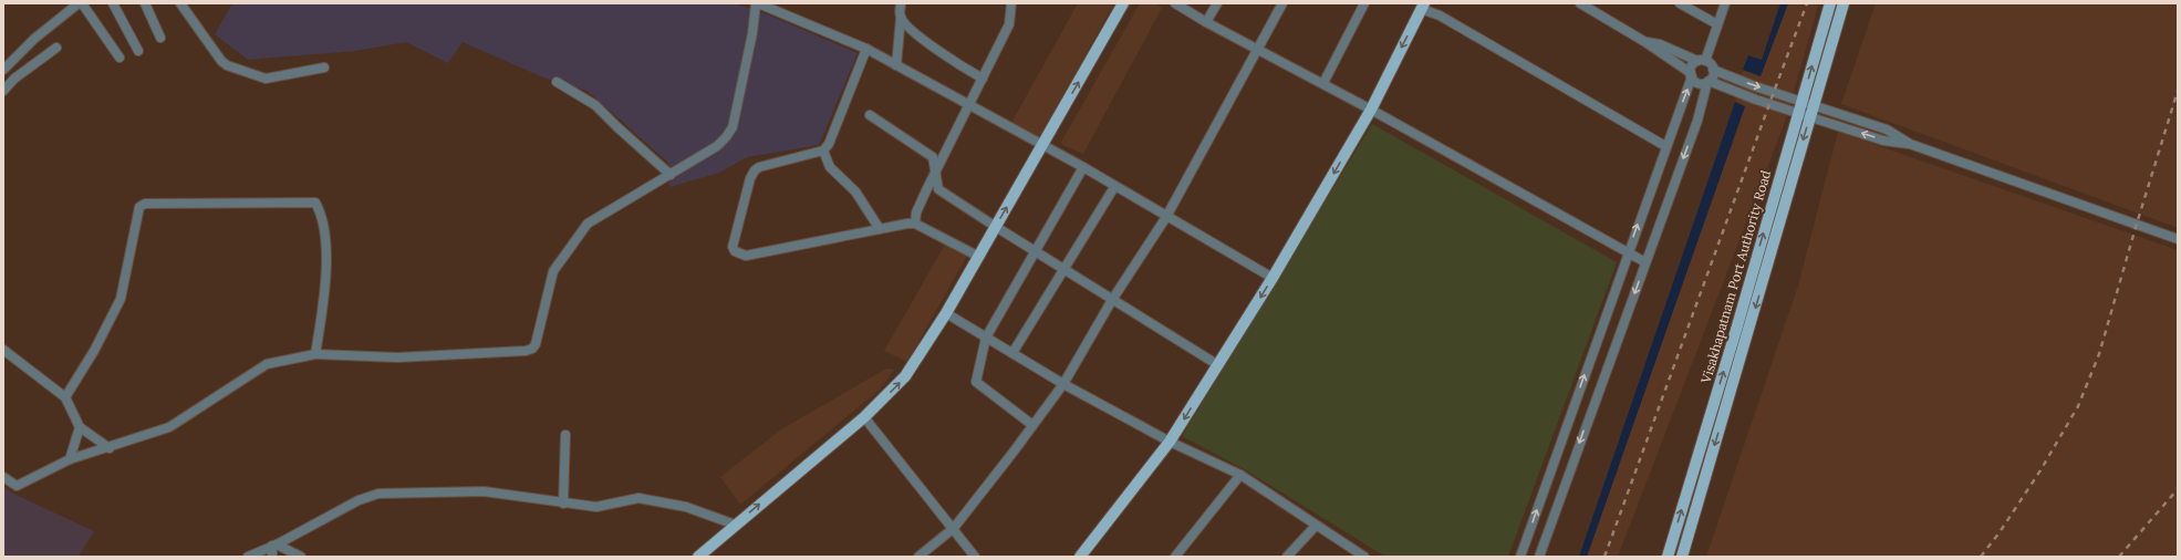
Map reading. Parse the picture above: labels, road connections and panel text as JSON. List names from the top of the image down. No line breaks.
{"streets":{"main road":["Visakhapatnam Port Authority Road"]}}
